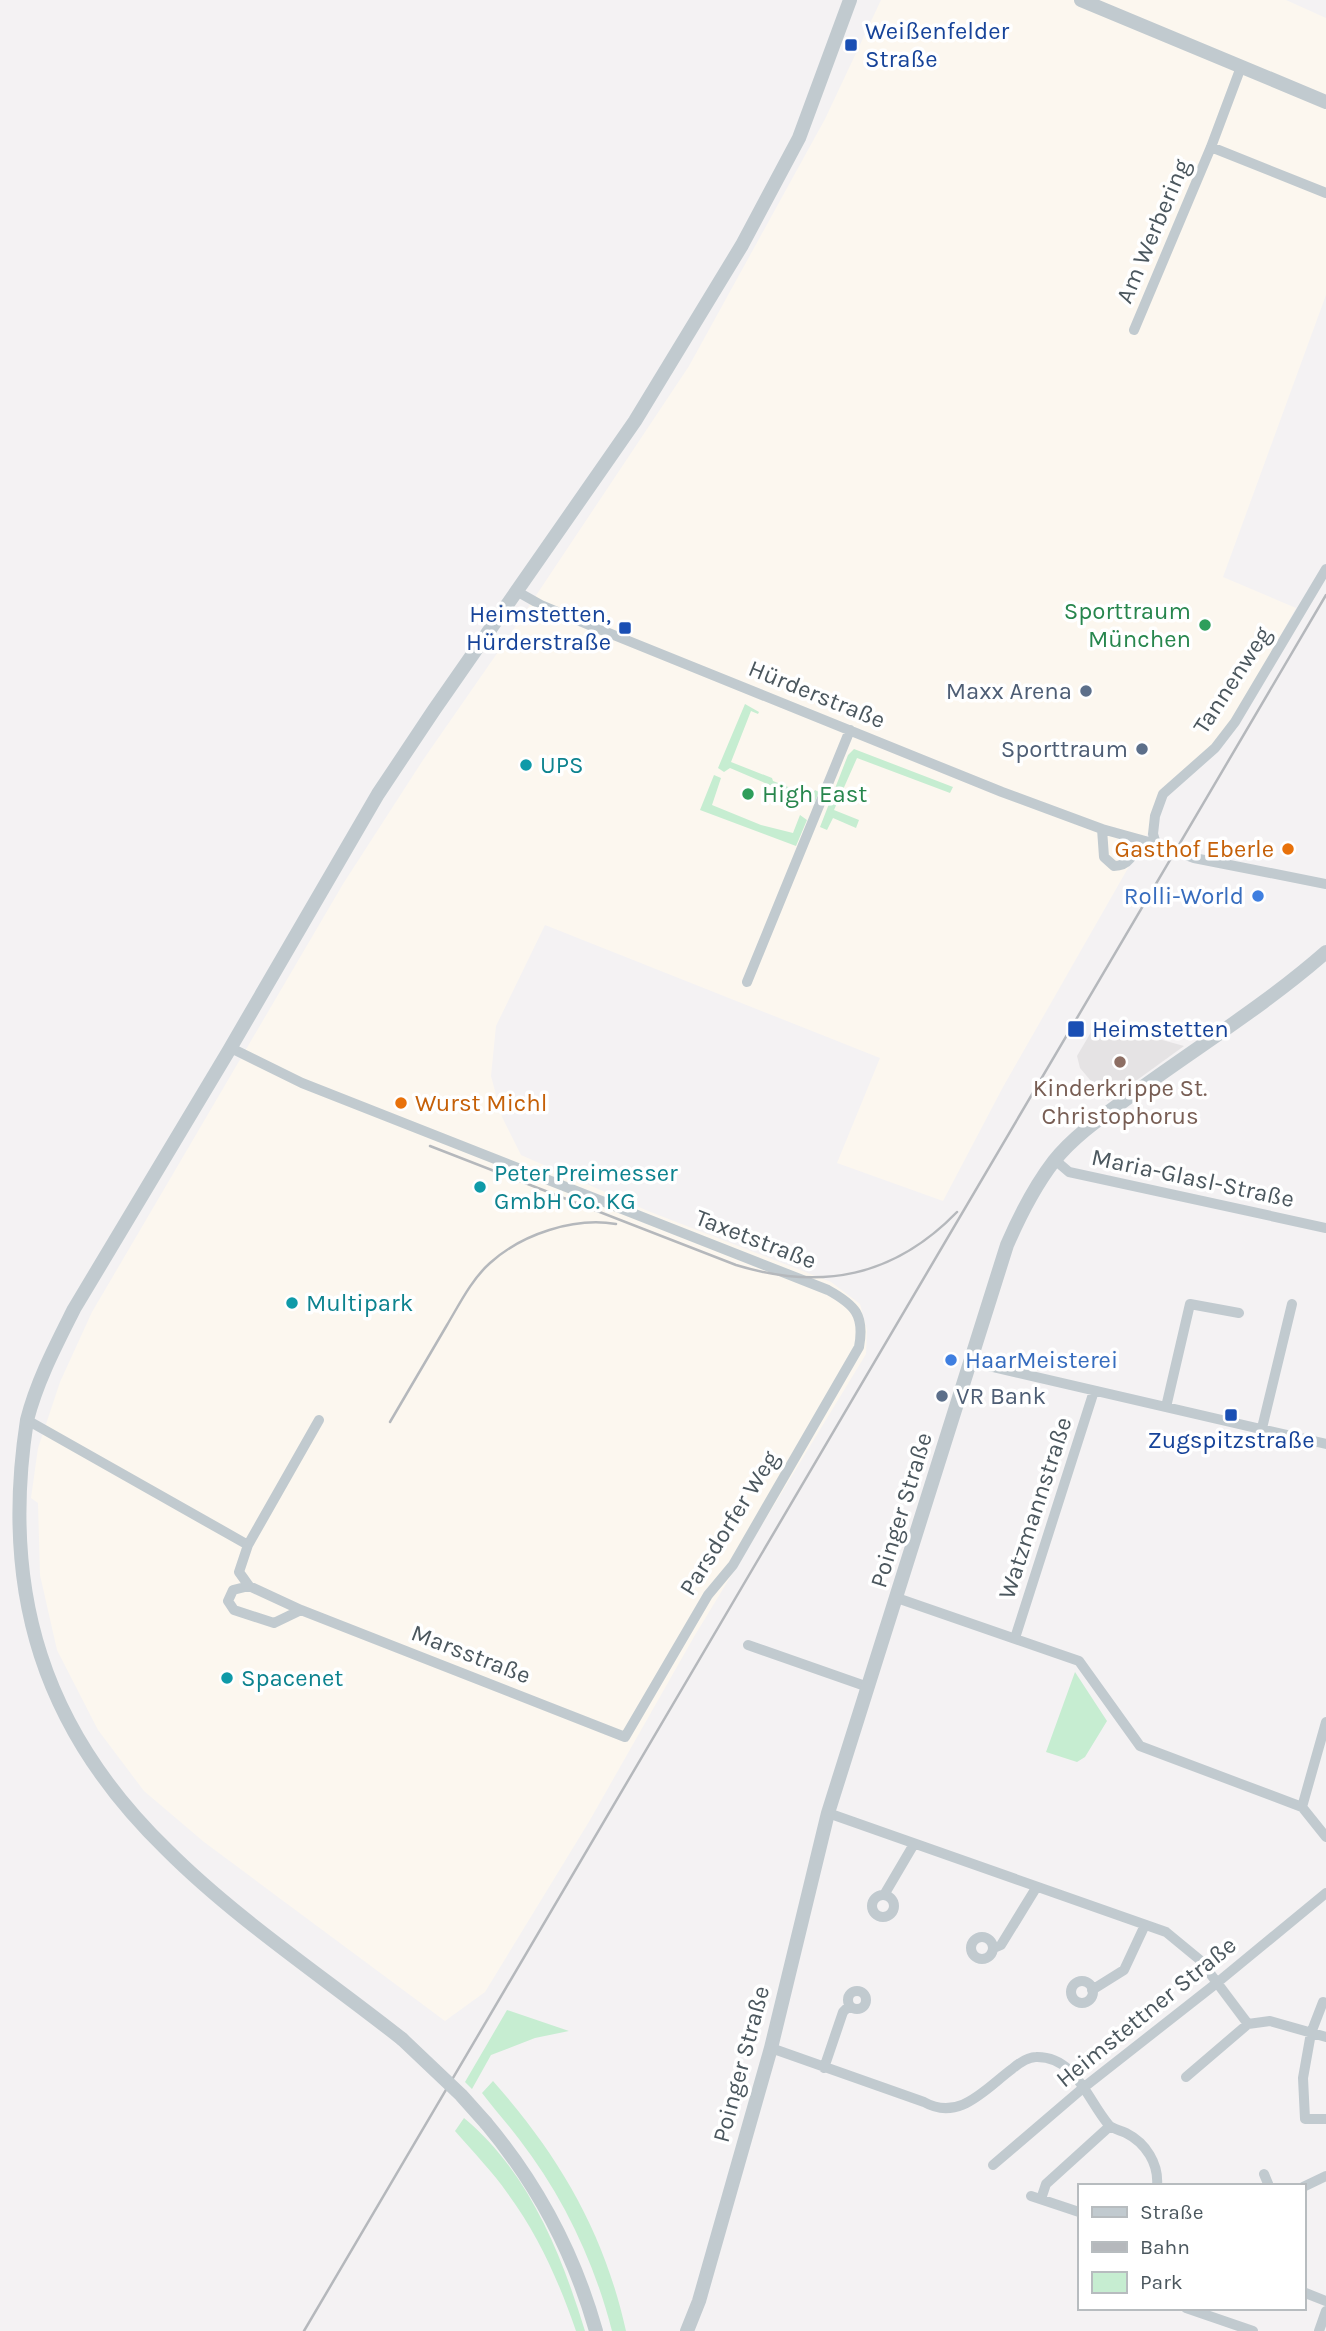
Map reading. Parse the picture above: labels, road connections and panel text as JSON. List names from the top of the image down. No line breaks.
{"streets":{"street":["Am Werbering","Tannenweg","Hürderstraße","Maria-Glasl-Straße","Taxetstraße","Watzmannstraße","Poinger Straße","Parsdorfer Weg","Marsstraße","Heimstettner Straße"]},"crossings":[["Tannenweg","Hürderstraße"],["Maria-Glasl-Straße","Poinger Straße"],["Taxetstraße","Parsdorfer Weg"],["Parsdorfer Weg","Marsstraße"]],"places":{"transit":["Weißenfelder Straße","Heimstetten, Hürderstraße","Heimstetten","Zugspitzstraße"],"other":["Sporttraum München","Maxx Arena","Sporttraum","UPS","High East","Gasthof Eberle","Rolli-World","Kinderkrippe St. Christophorus","Wurst Michl","Peter Preimesser GmbH Co. KG","Multipark","HaarMeisterei","VR Bank","Spacenet"]},"legend":["Straße","Bahn","Park"]}
